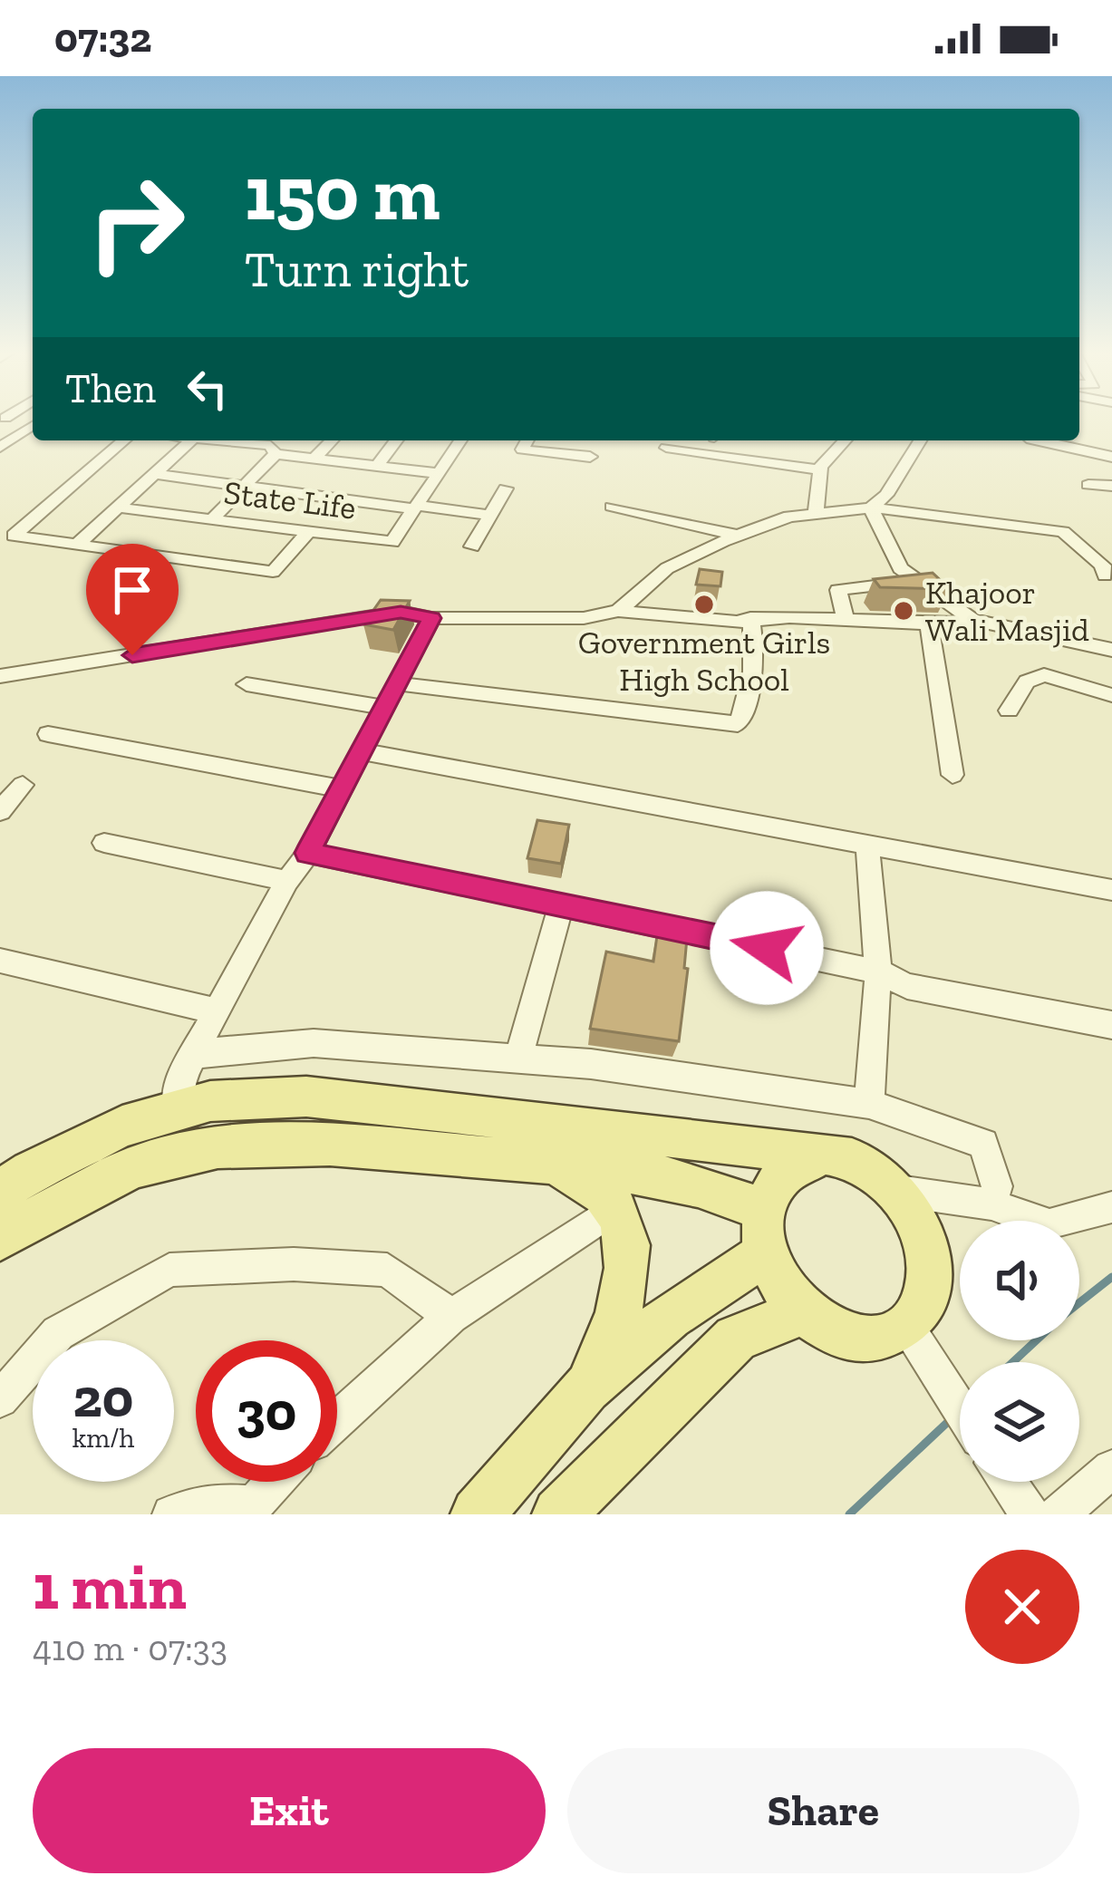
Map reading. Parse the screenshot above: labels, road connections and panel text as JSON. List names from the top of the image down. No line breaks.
{"streets":{"street":["State Life"]},"places":["Government Girls High School","Khajoor Wali Masjid"],"page":{"status":"07:32","turn":["150 m","Turn right"],"then":"Then","speed":"20 km/h","limit":"30","heading":["1 min","410 m · 07:33"],"buttons":["Exit","Share"]}}
